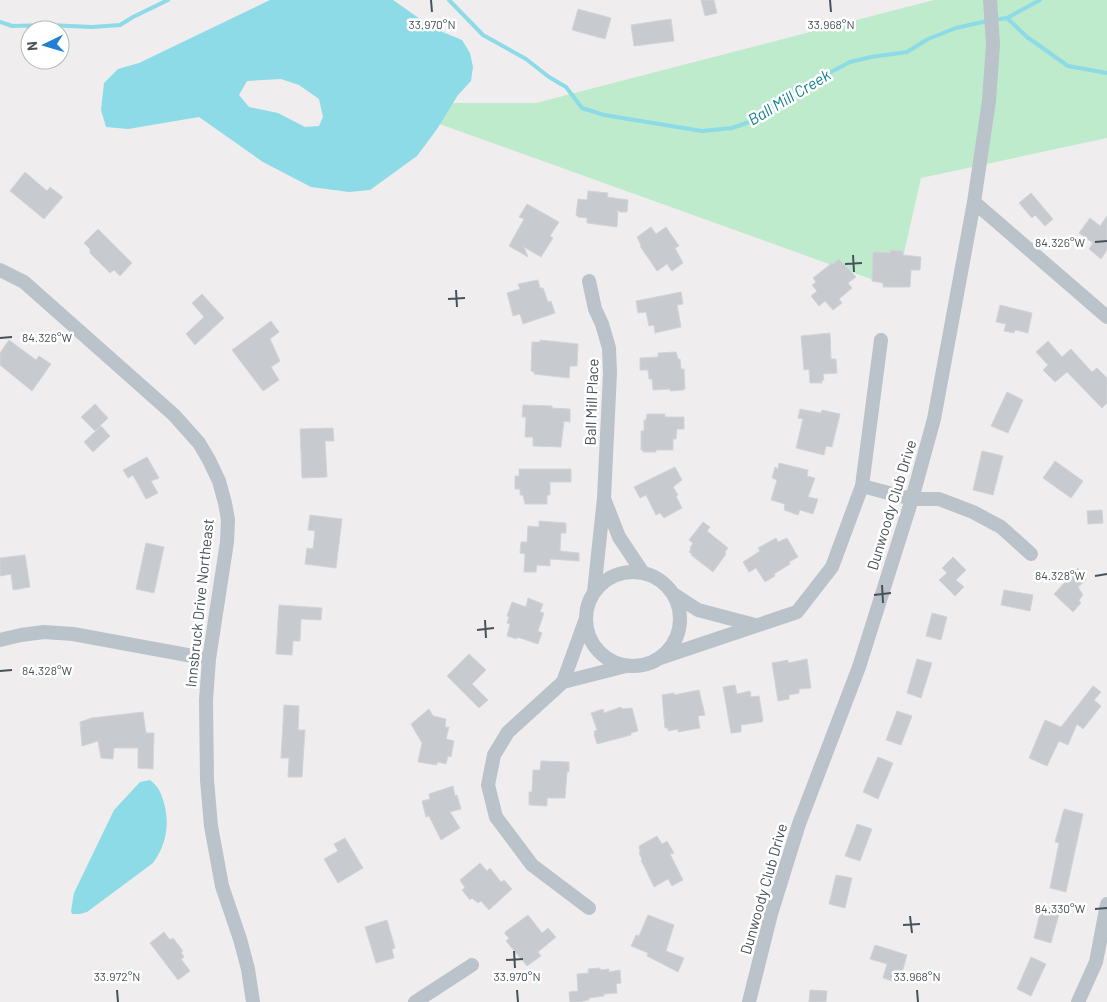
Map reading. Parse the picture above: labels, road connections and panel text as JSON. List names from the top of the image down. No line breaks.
{"streets":{"street":["Ball Mill Place","Dunwoody Club Drive","Innsbruck Drive Northeast"]},"water":["Ball Mill Creek"],"north":"left","coordinates":["33.970°N","33.968°N","84.326°W","84.328°W","84.330°W","33.972°N"]}
